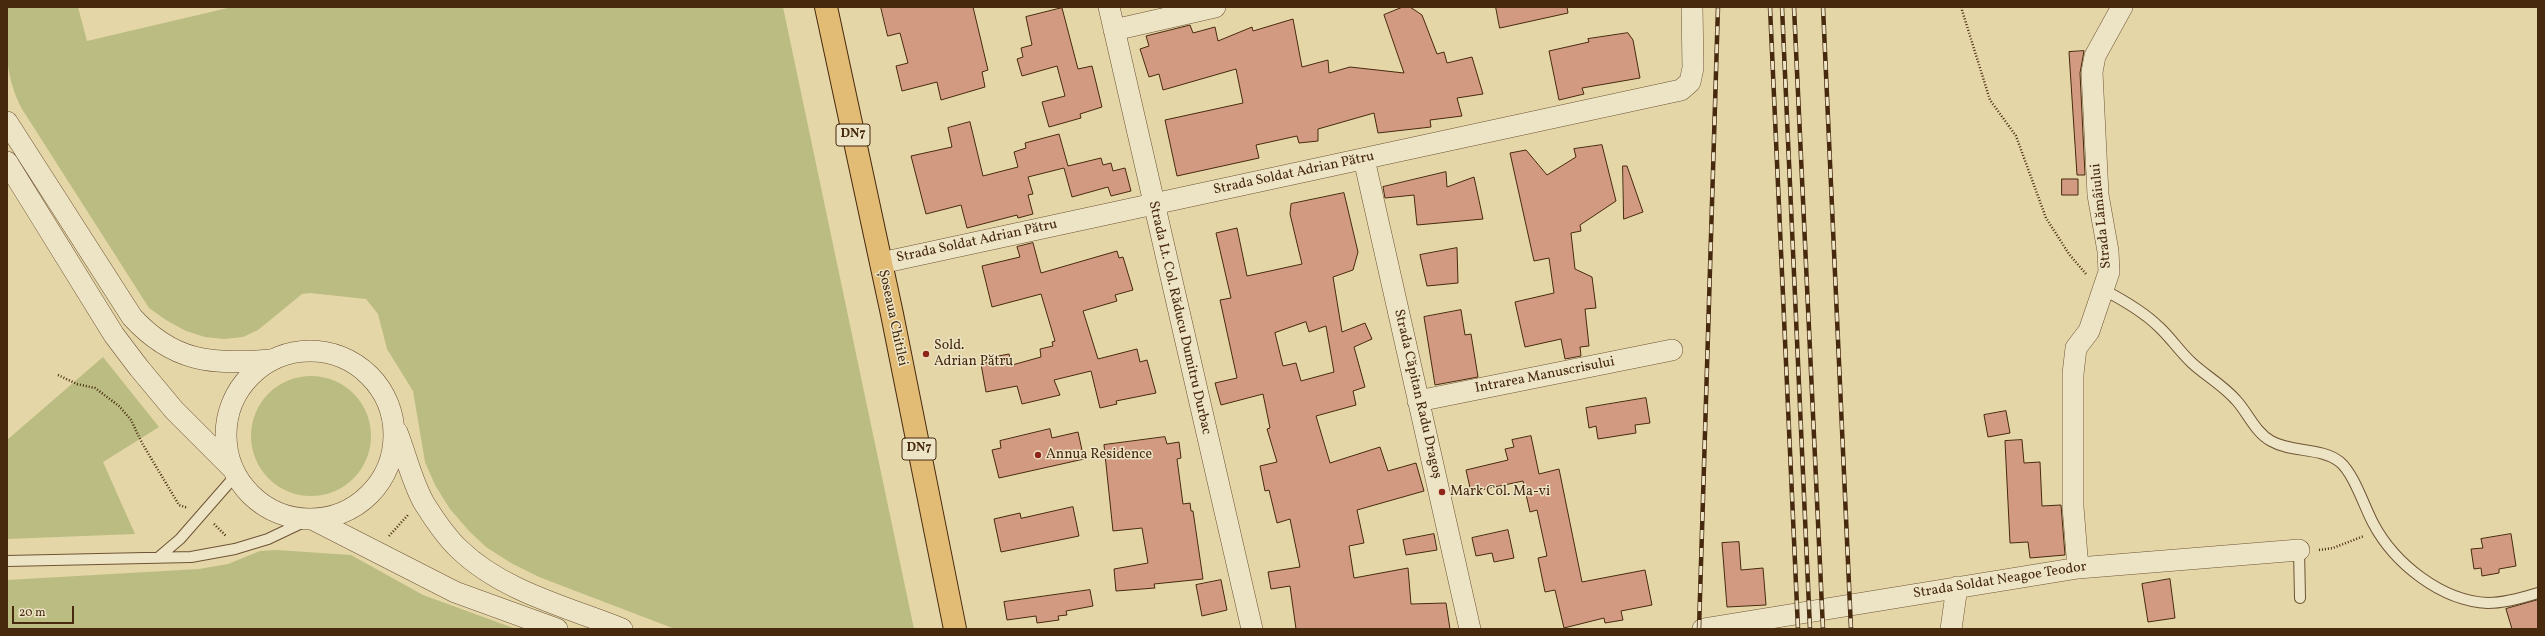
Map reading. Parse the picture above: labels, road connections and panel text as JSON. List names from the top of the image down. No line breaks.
{"streets":{"main road":["DN7","Șoseaua Chitilei"],"street":["Strada Soldat Adrian Pătru","Strada Lămâiului","Strada Lt. Col. Răducu Dumitru Durbac","Intrarea Manuscrisului","Strada Căpitan Radu Dragoș","Strada Soldat Neagoe Teodor"]},"crossings":[["Strada Soldat Adrian Pătru","Șoseaua Chitilei"],["Strada Soldat Adrian Pătru","Strada Lt. Col. Răducu Dumitru Durbac"],["Strada Soldat Adrian Pătru","Strada Căpitan Radu Dragoș"],["Strada Lămâiului","Strada Soldat Neagoe Teodor"],["Intrarea Manuscrisului","Strada Căpitan Radu Dragoș"]],"places":["Sold. Adrian Pătru","Annua Residence","Mark Col. Ma-vi"],"scale_bar":"20 m"}
